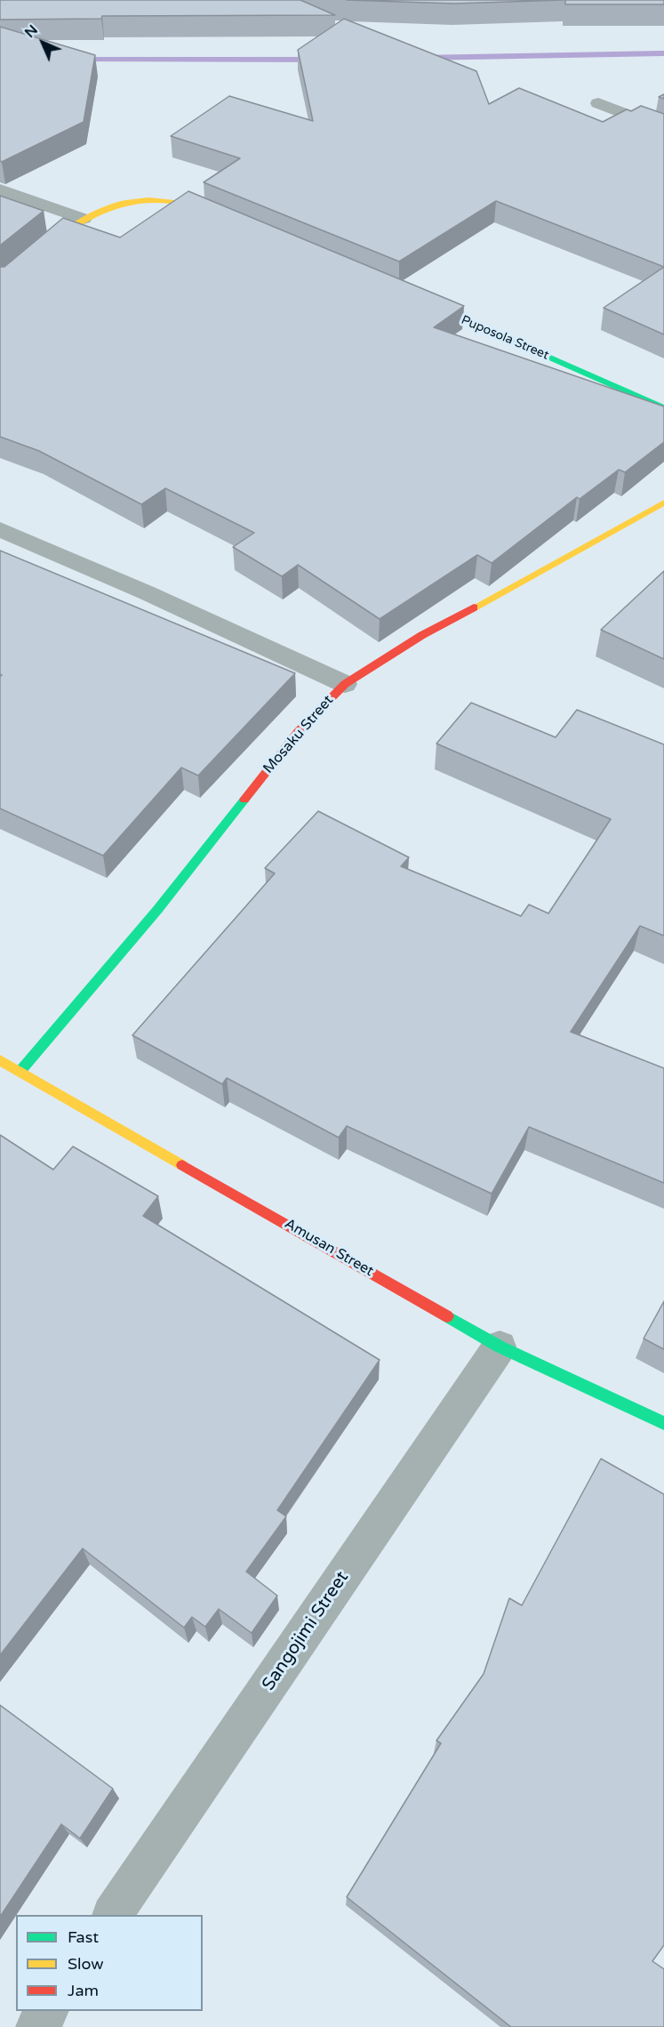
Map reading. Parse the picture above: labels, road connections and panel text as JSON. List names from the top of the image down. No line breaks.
{"streets":{"street":["Puposola Street","Mosaku Street","Amusan Street","Sangojimi Street"]},"crossings":[["Mosaku Street","Amusan Street"],["Amusan Street","Sangojimi Street"]],"legend":["Fast","Slow","Jam"],"north":"top left"}
